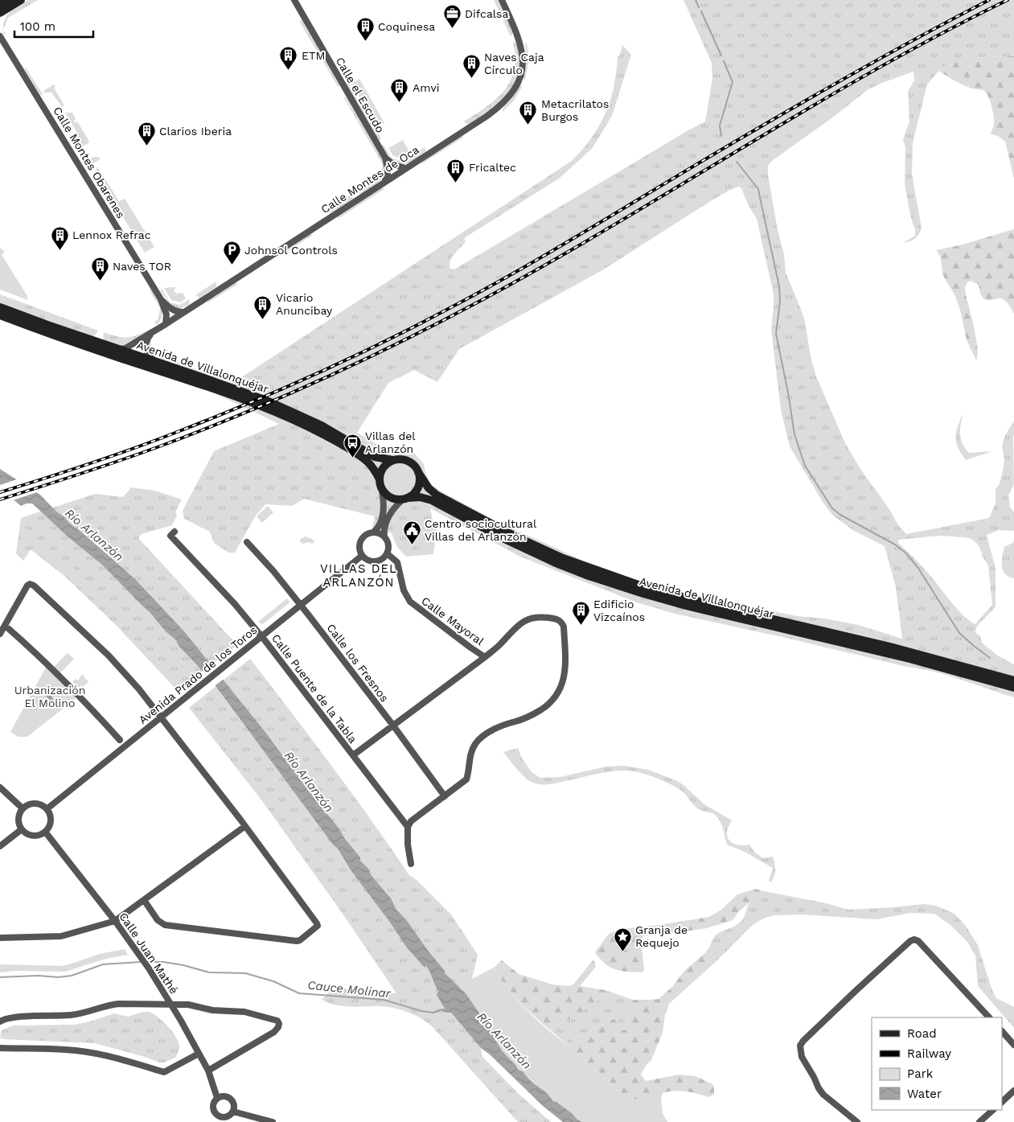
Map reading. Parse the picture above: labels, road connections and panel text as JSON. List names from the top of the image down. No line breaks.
{"streets":{"street":["Calle el Escudo","Calle Montes Obarenes","Calle Montes de Oca","Avenida de Villalonquéjar","Calle Mayoral","Calle los Fresnos","Avenida Prado de los Toros","Calle Puente de la Tabla","Calle Juan Mathé"]},"crossings":[["Calle el Escudo","Calle Montes de Oca"],["Calle Montes Obarenes","Calle Montes de Oca"],["Calle Montes de Oca","Avenida de Villalonquéjar"],["Calle Mayoral","Calle los Fresnos"],["Calle Mayoral","Avenida Prado de los Toros"],["Calle Mayoral","Calle Puente de la Tabla"],["Calle los Fresnos","Avenida Prado de los Toros"],["Avenida Prado de los Toros","Calle Puente de la Tabla"],["Avenida Prado de los Toros","Calle Juan Mathé"]],"districts":["VILLAS DEL ARLANZÓN"],"water":["Río Arlanzón","Cauce Molinar"],"parks":["Urbanización El Molino"],"places":{"office":["Difcalsa"],"building":["Coquinesa","ETM","Naves Caja Círculo","Amvi","Metacrilatos Burgos","Clarios Iberia","Fricaltec","Lennox Refrac","Naves TOR","Vicario Anuncibay","Edificio Vizcaínos"],"parking":["Johnsol Controls"],"bus stop":["Villas del Arlanzón"],"public building":["Centro sociocultural Villas del Arlanzón"],"place":["Granja de Requejo"]},"legend":["Road","Railway","Park","Water"],"scale_bar":"100 m"}
